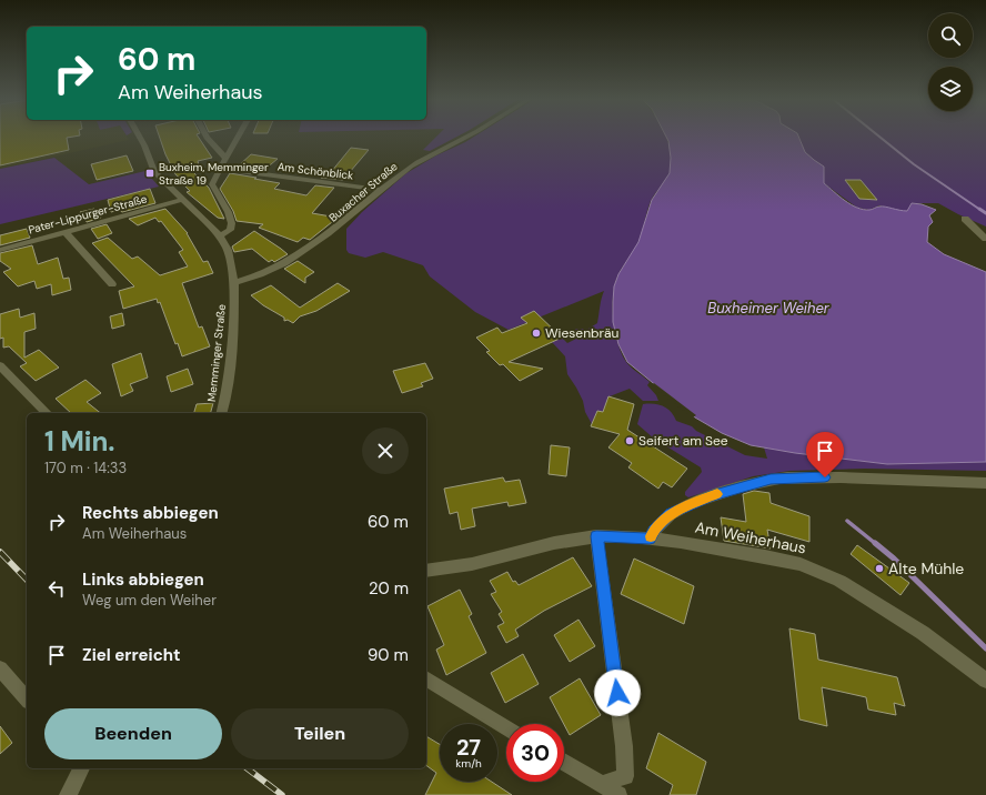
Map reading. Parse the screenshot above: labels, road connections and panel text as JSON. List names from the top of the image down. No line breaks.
{"streets":{"street":["Am Schönblick","Buxacher Straße","Pater-Lippurger-Straße","Memminger Straße","Am Weiherhaus"]},"crossings":[["Am Schönblick","Buxacher Straße"],["Buxacher Straße","Memminger Straße"],["Pater-Lippurger-Straße","Memminger Straße"]],"water":["Buxheimer Weiher"],"places":{"transit":["Buxheim, Memminger Straße 19"],"other":["Wiesenbräu","Seifert am See","Alte Mühle"]},"page":{"turn":["60 m","Am Weiherhaus"],"heading":["1 Min.","170 m · 14:33"],"list":[{"name":"Rechts abbiegen","note":"Am Weiherhaus","value":"60 m"},{"name":"Links abbiegen","note":"Weg um den Weiher","value":"20 m"},{"name":"Ziel erreicht","value":"90 m"}],"buttons":["Beenden","Teilen"],"speed":"27 km/h","limit":"30"}}
